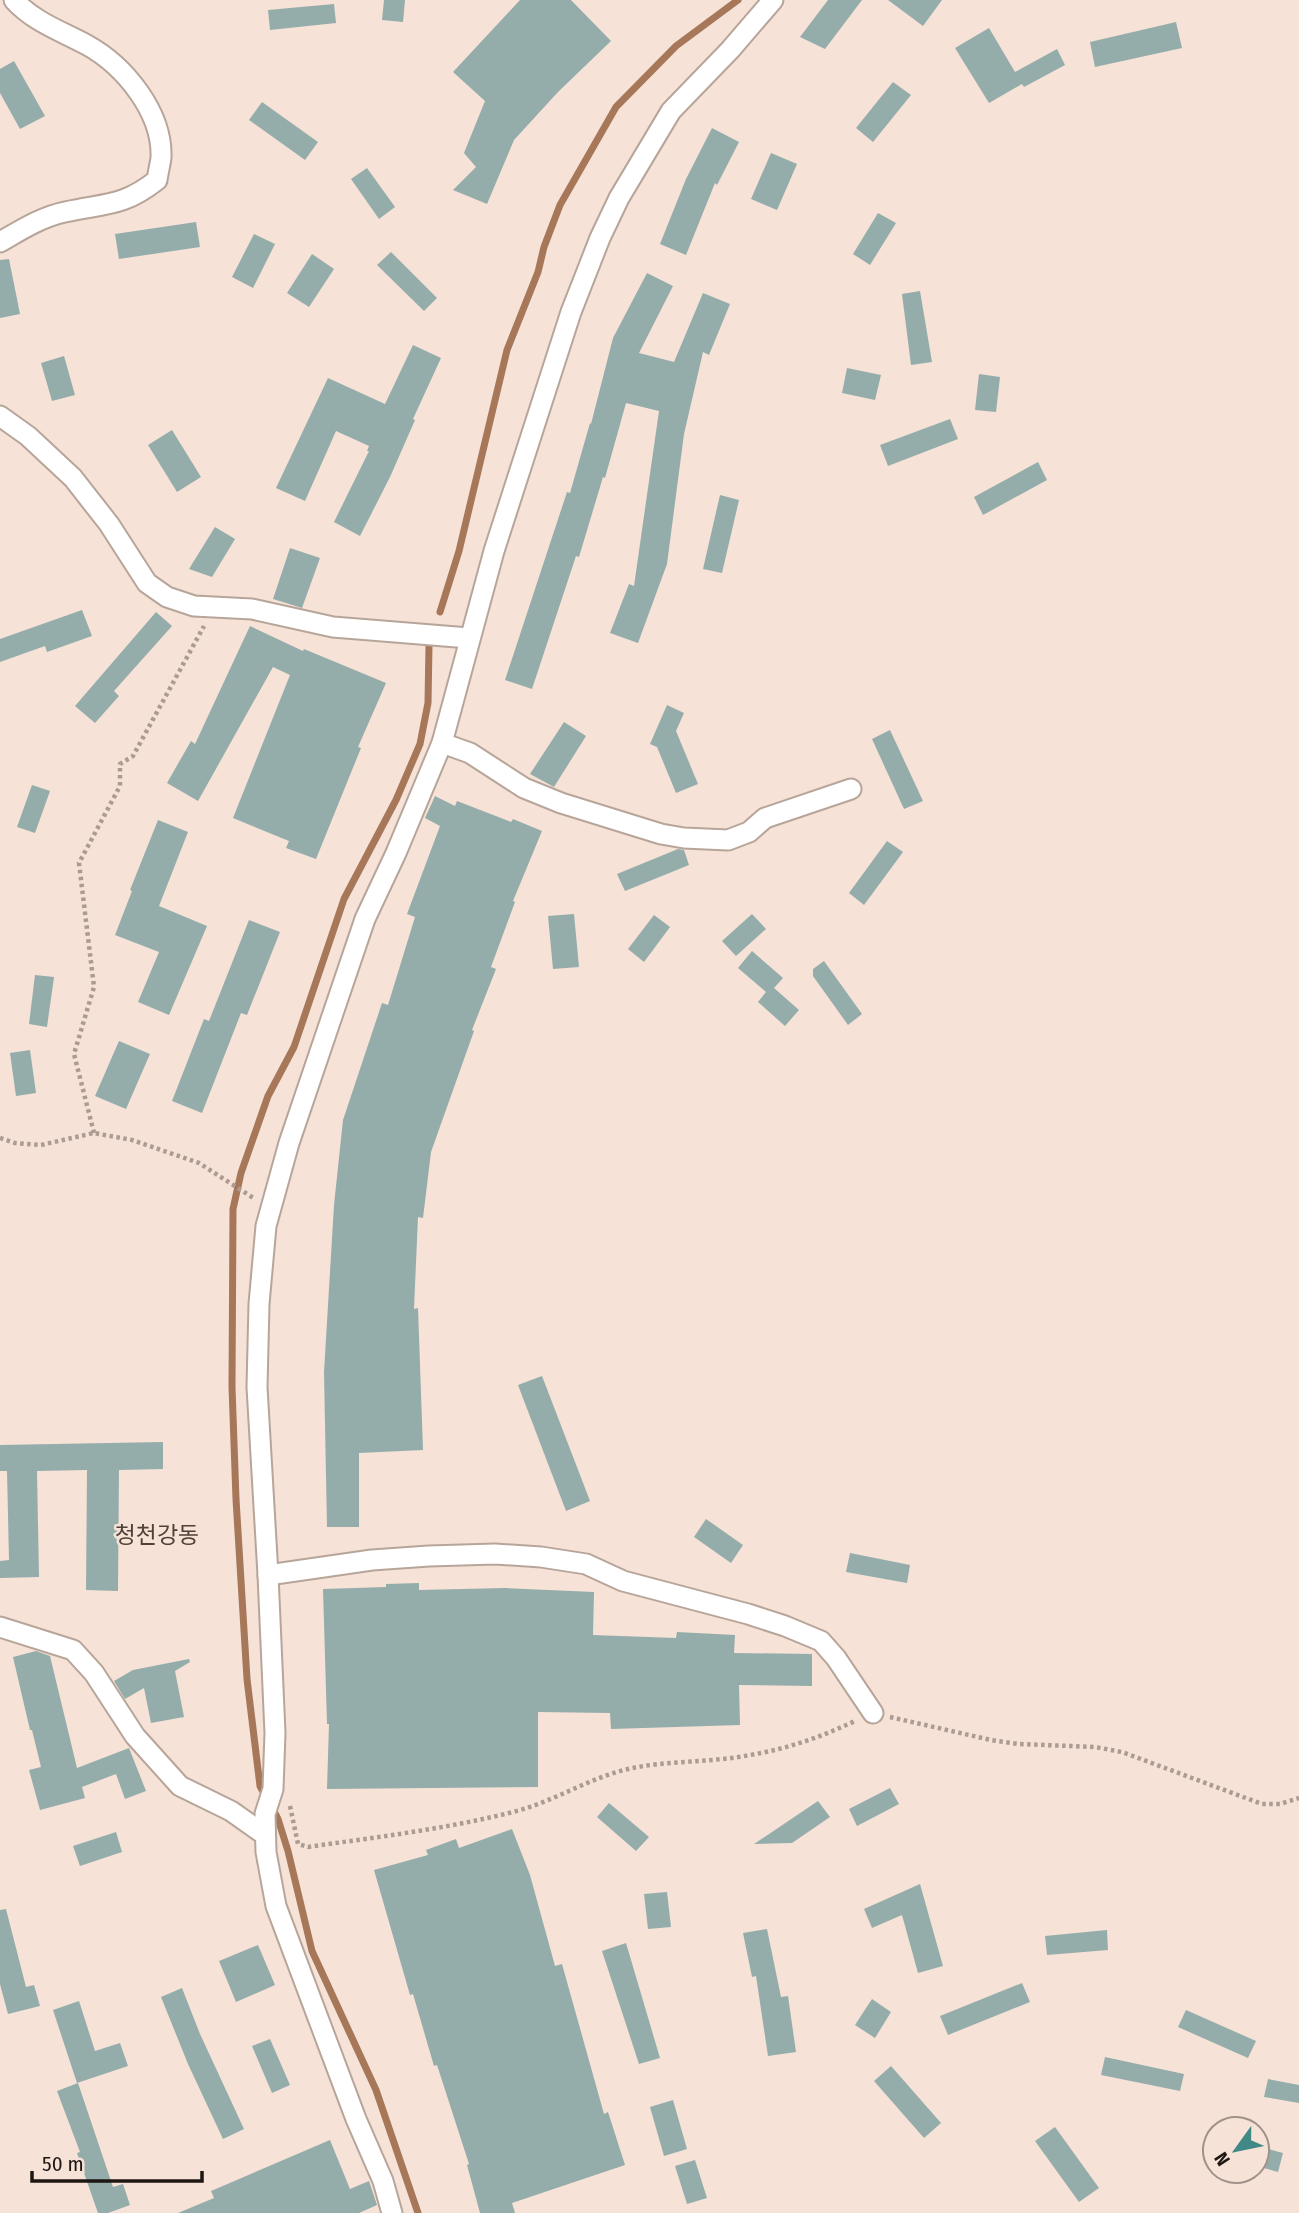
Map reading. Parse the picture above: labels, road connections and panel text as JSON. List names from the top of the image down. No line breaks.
{"districts":["청천강동"],"scale_bar":"50 m","north":"bottom left"}
